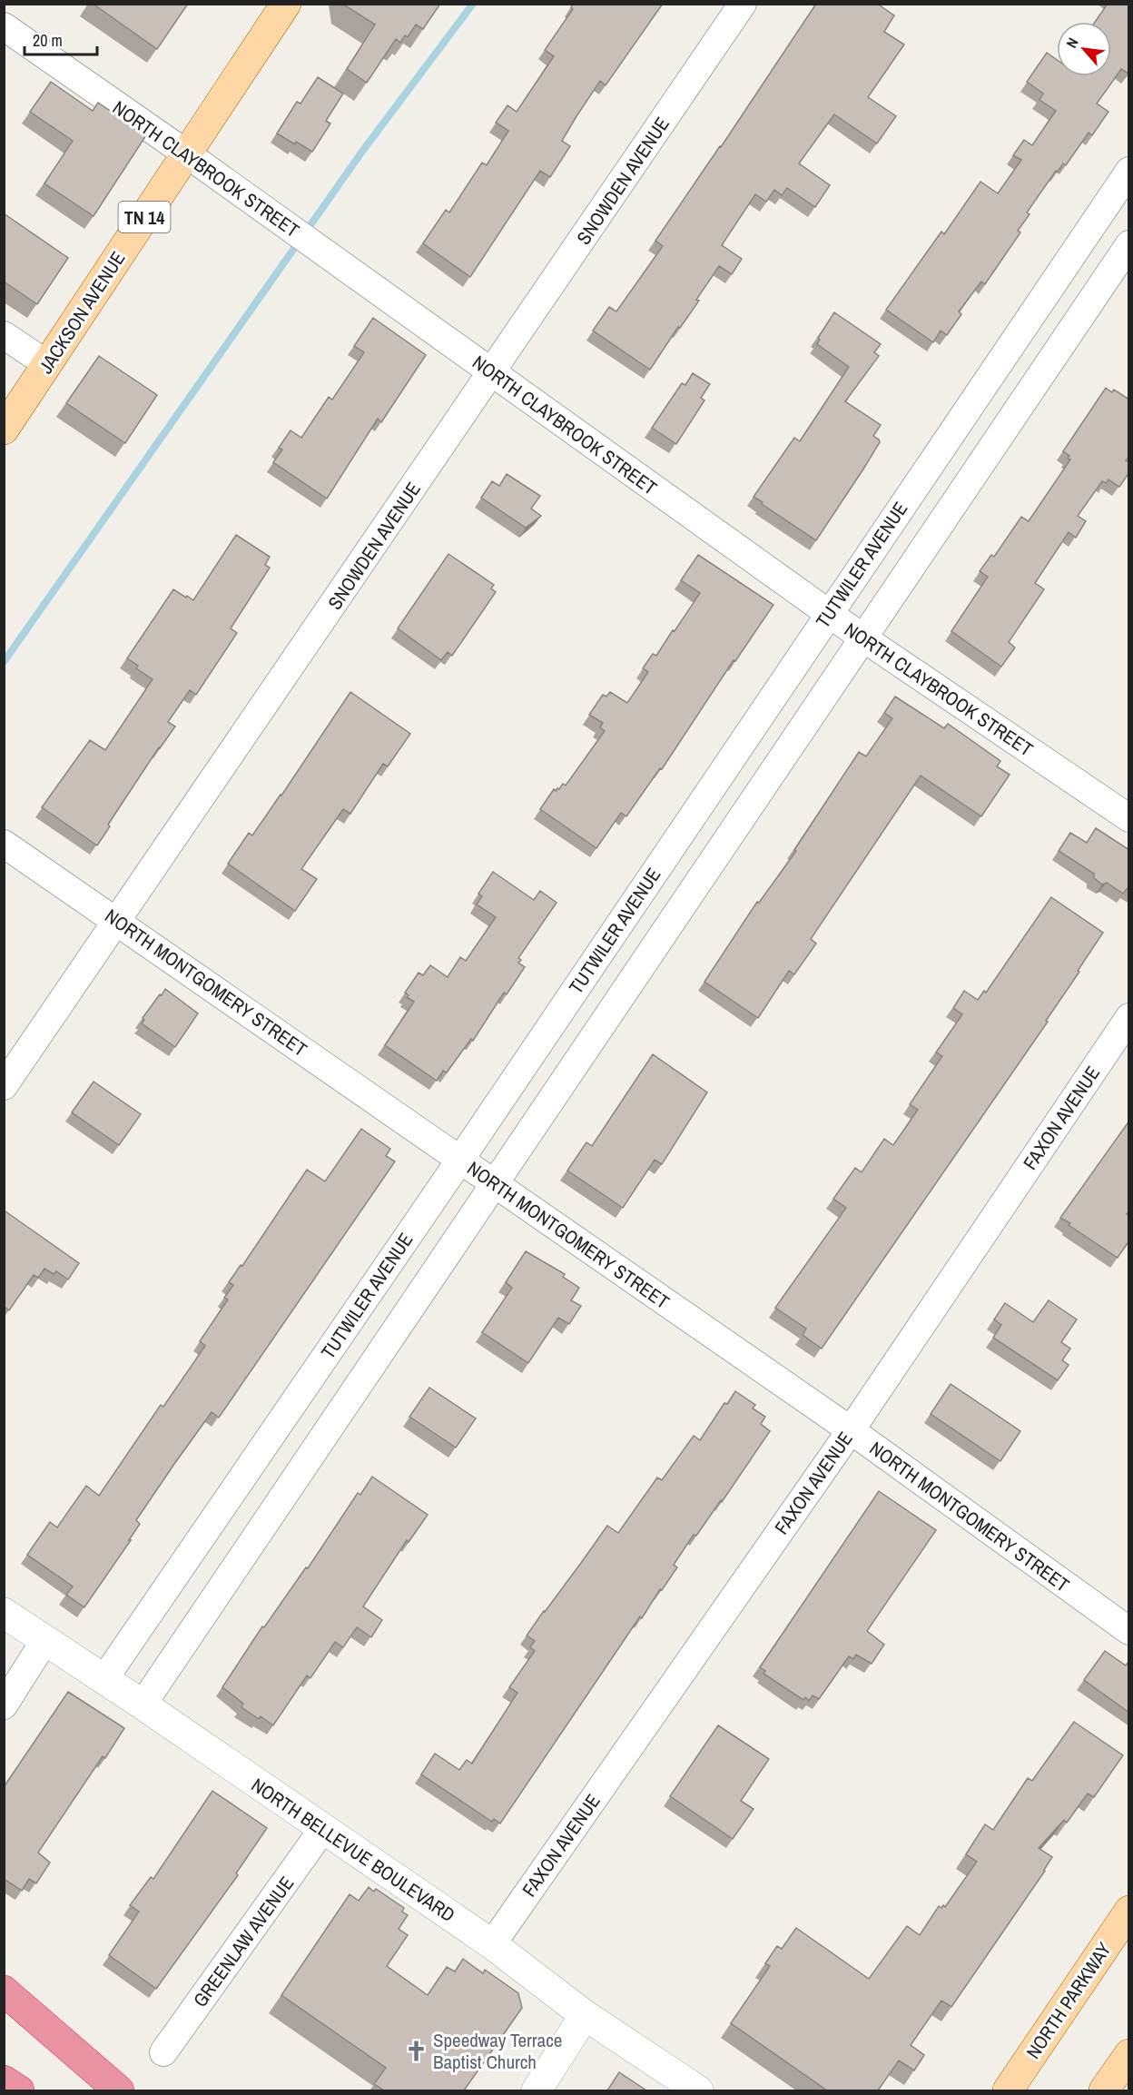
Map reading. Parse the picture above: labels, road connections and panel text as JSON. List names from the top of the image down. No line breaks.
{"streets":{"main road":["TN 14","JACKSON AVENUE","NORTH PARKWAY"],"street":["NORTH CLAYBROOK STREET","SNOWDEN AVENUE","TUTWILER AVENUE","NORTH MONTGOMERY STREET","FAXON AVENUE","NORTH BELLEVUE BOULEVARD","GREENLAW AVENUE"]},"crossings":[["NORTH CLAYBROOK STREET","SNOWDEN AVENUE"],["NORTH CLAYBROOK STREET","JACKSON AVENUE"],["NORTH CLAYBROOK STREET","TUTWILER AVENUE"],["SNOWDEN AVENUE","NORTH MONTGOMERY STREET"],["TUTWILER AVENUE","NORTH MONTGOMERY STREET"],["TUTWILER AVENUE","NORTH BELLEVUE BOULEVARD"],["NORTH MONTGOMERY STREET","FAXON AVENUE"],["FAXON AVENUE","NORTH BELLEVUE BOULEVARD"],["NORTH BELLEVUE BOULEVARD","GREENLAW AVENUE"]],"places":{"church":["Speedway Terrace Baptist Church"]},"scale_bar":"20 m","north":"top left"}
